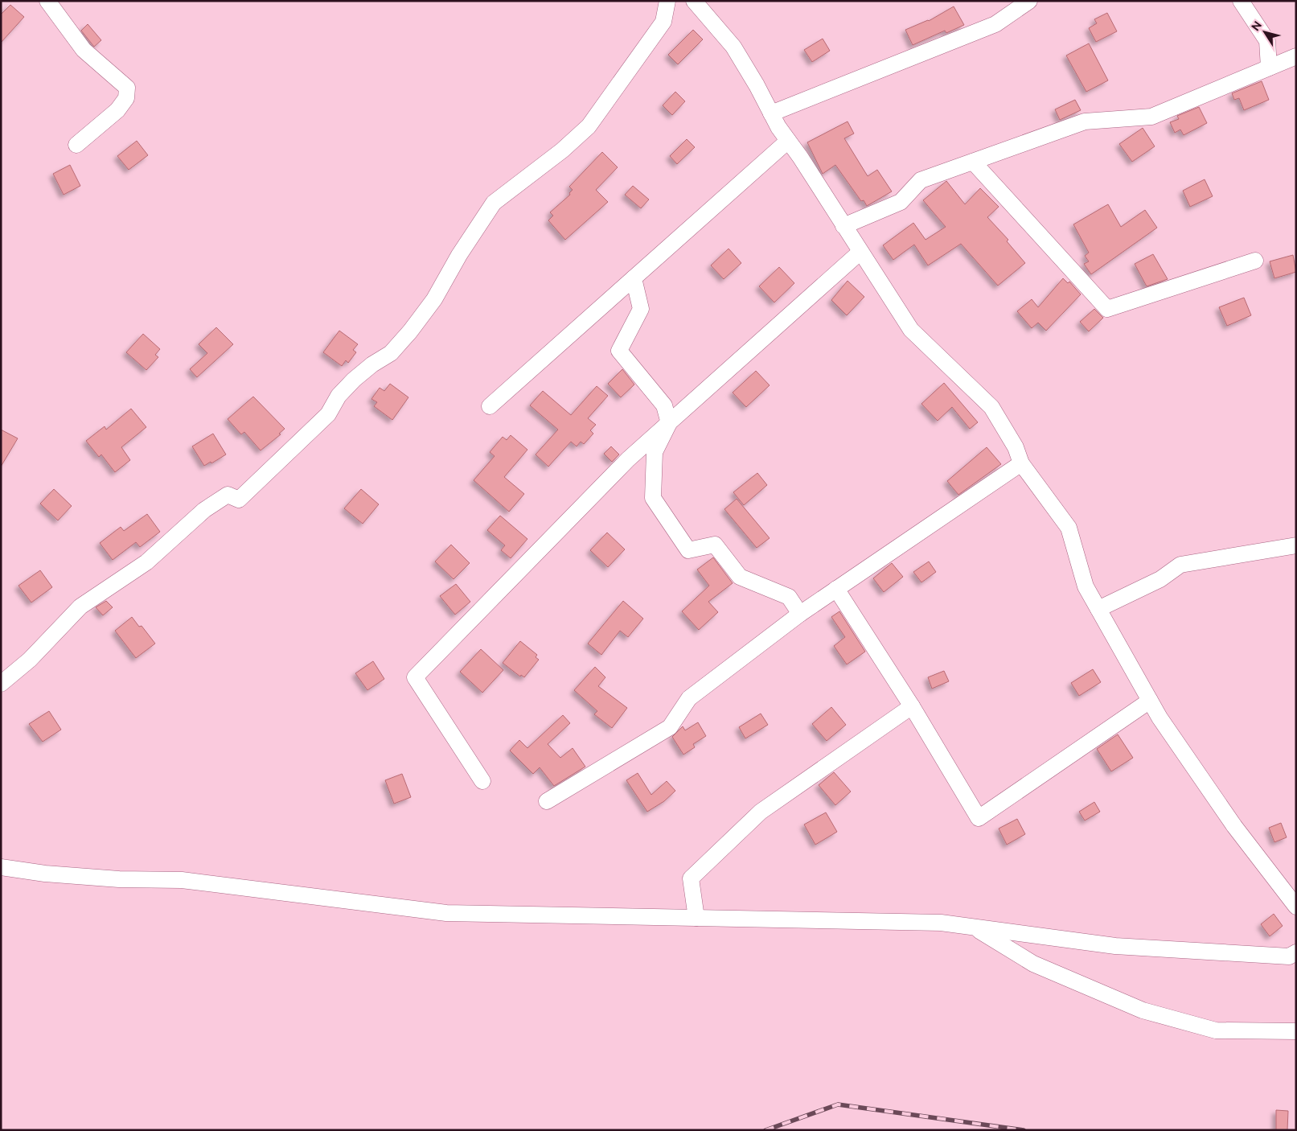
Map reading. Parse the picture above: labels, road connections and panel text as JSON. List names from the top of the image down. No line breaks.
{"north":"top left"}
